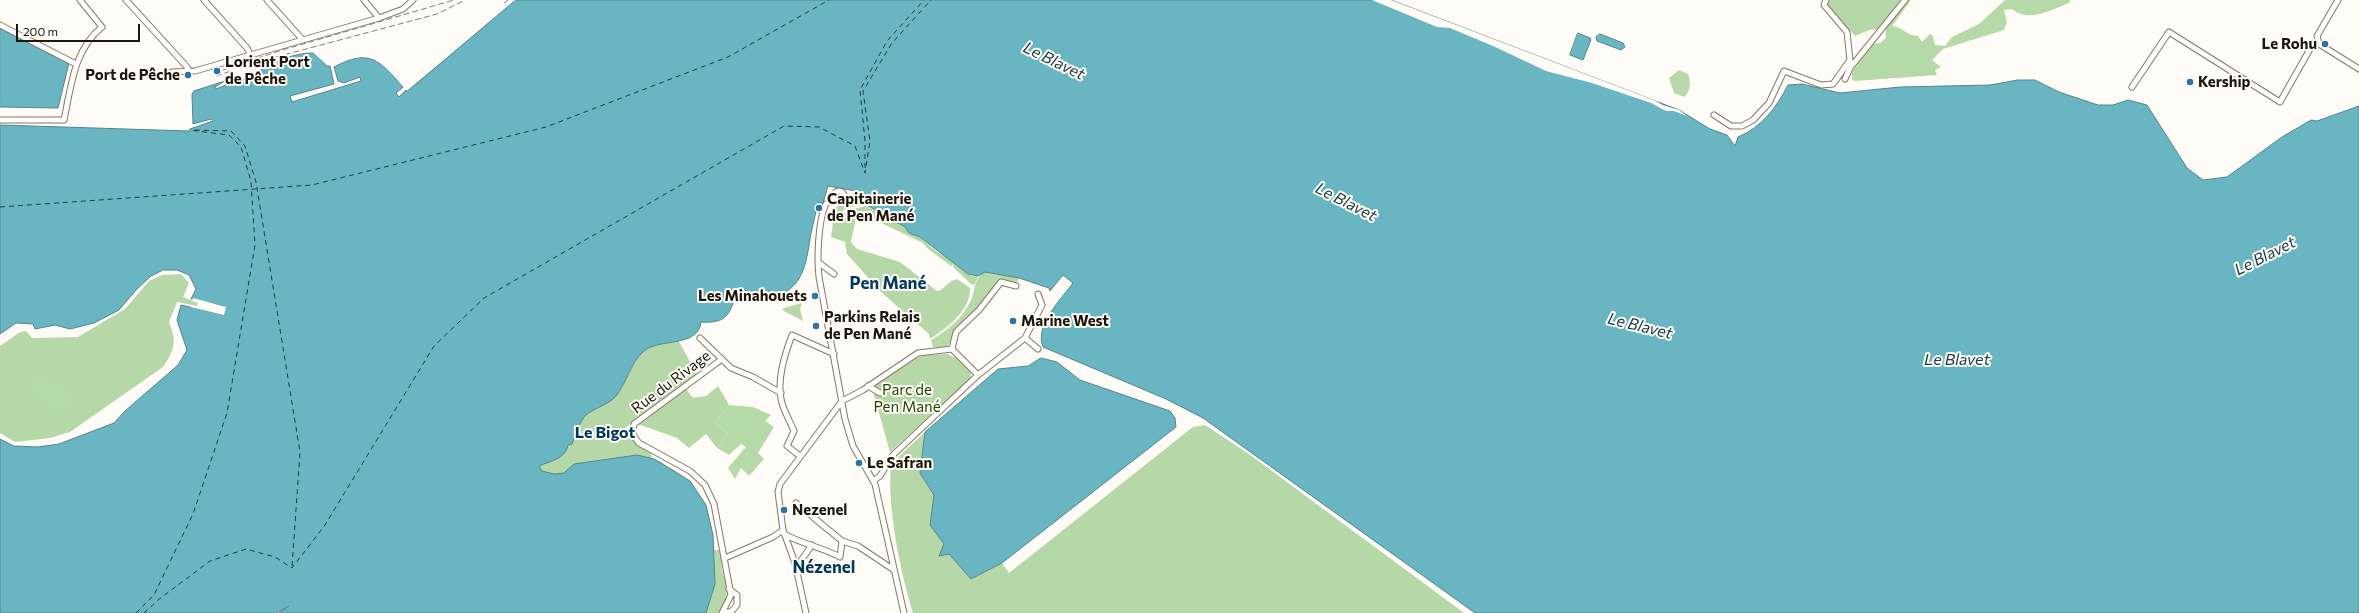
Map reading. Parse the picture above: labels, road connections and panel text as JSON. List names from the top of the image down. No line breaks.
{"streets":{"street":["Rue du Rivage"]},"districts":["Pen Mané","Le Bigot","Nézenel"],"water":["Le Blavet"],"parks":["Parc de Pen Mané"],"places":["Le Rohu","Lorient Port de Pêche","Port de Pêche","Kership","Capitainerie de Pen Mané","Les Minahouets","Marine West","Parkins Relais de Pen Mané","Le Safran","Nezenel"],"scale_bar":"200 m"}
